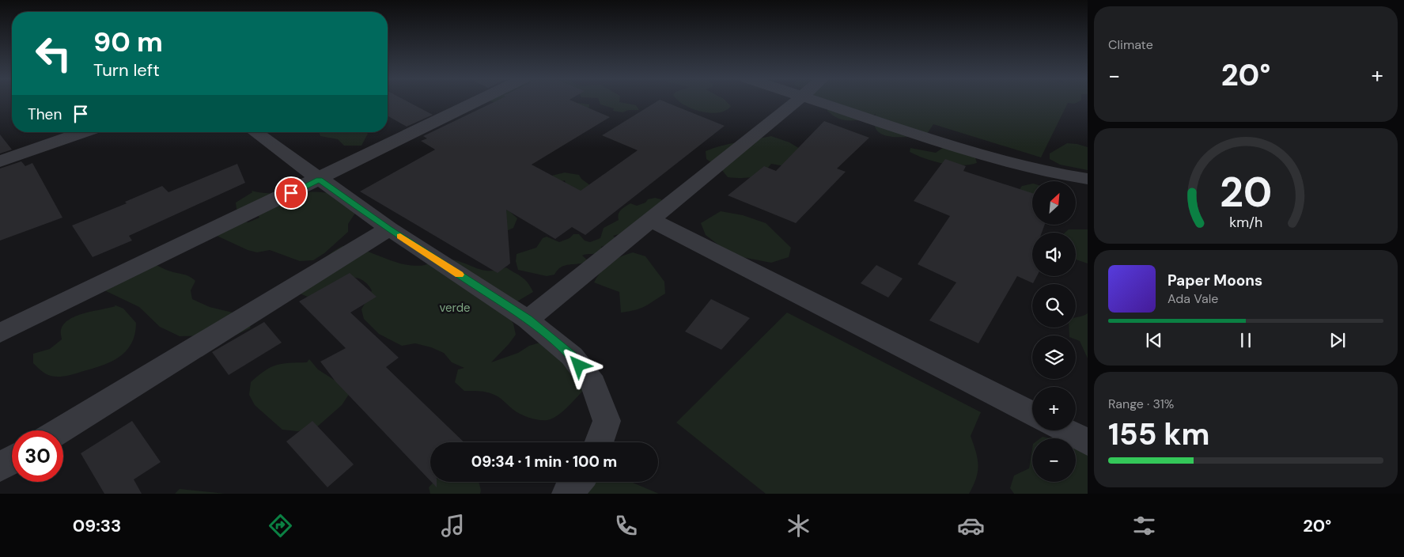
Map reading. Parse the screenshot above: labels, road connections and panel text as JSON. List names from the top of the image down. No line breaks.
{"parks":["verde"],"north":"top right","page":{"tile":["Climate",["Range · 31%","155 km"]],"turn":["90 m","Turn left"],"heat":["−","20°","+"],"then":"Then","map_buttons":["+","−"],"song":["Paper Moons","Ada Vale"],"limit":"30","trip":"09:34 · 1 min · 100 m","tabs":["09:33","20°"],"gauge":["20","km/h"]}}
